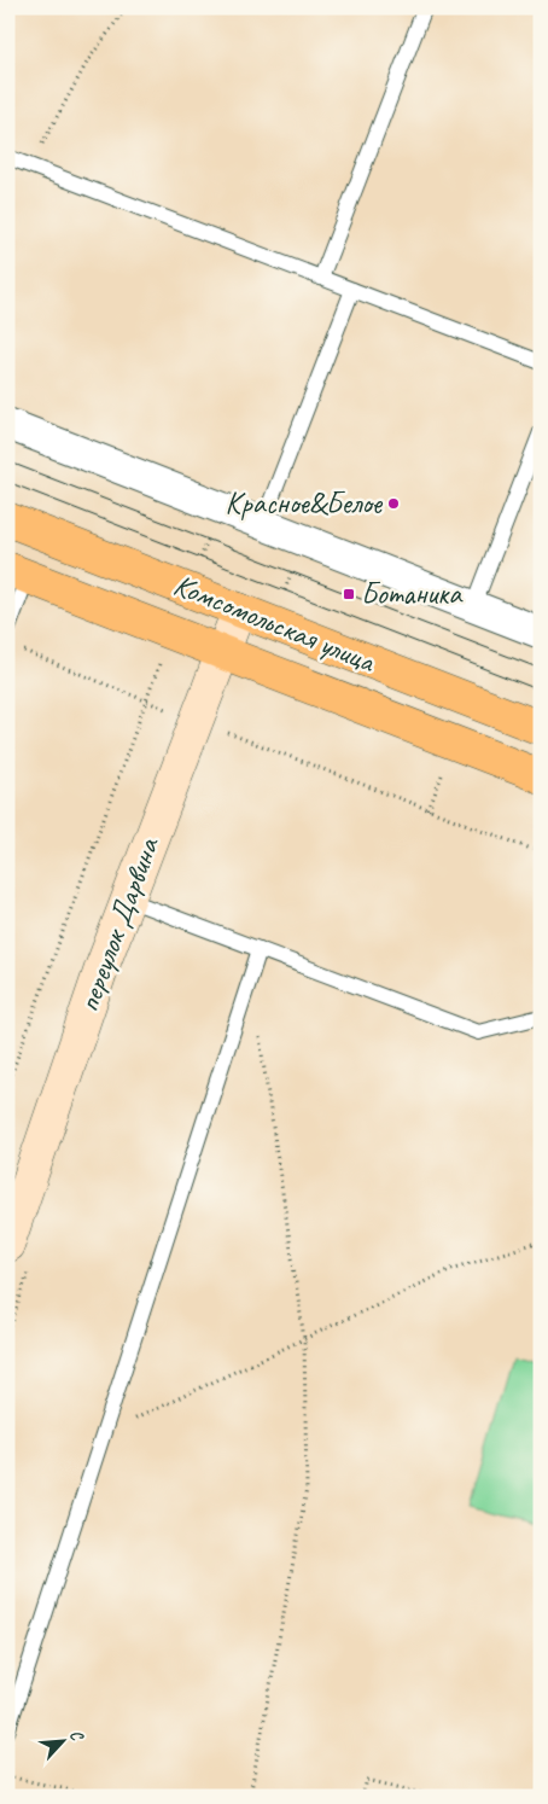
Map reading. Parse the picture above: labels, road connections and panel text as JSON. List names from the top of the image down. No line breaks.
{"streets":{"main road":["Комсомольская улица"],"street":["переулок Дарвина"]},"crossings":[["Комсомольская улица","переулок Дарвина"]],"places":{"other":["Красное&Белое"],"transit":["Ботаника"]},"north":"top right"}
